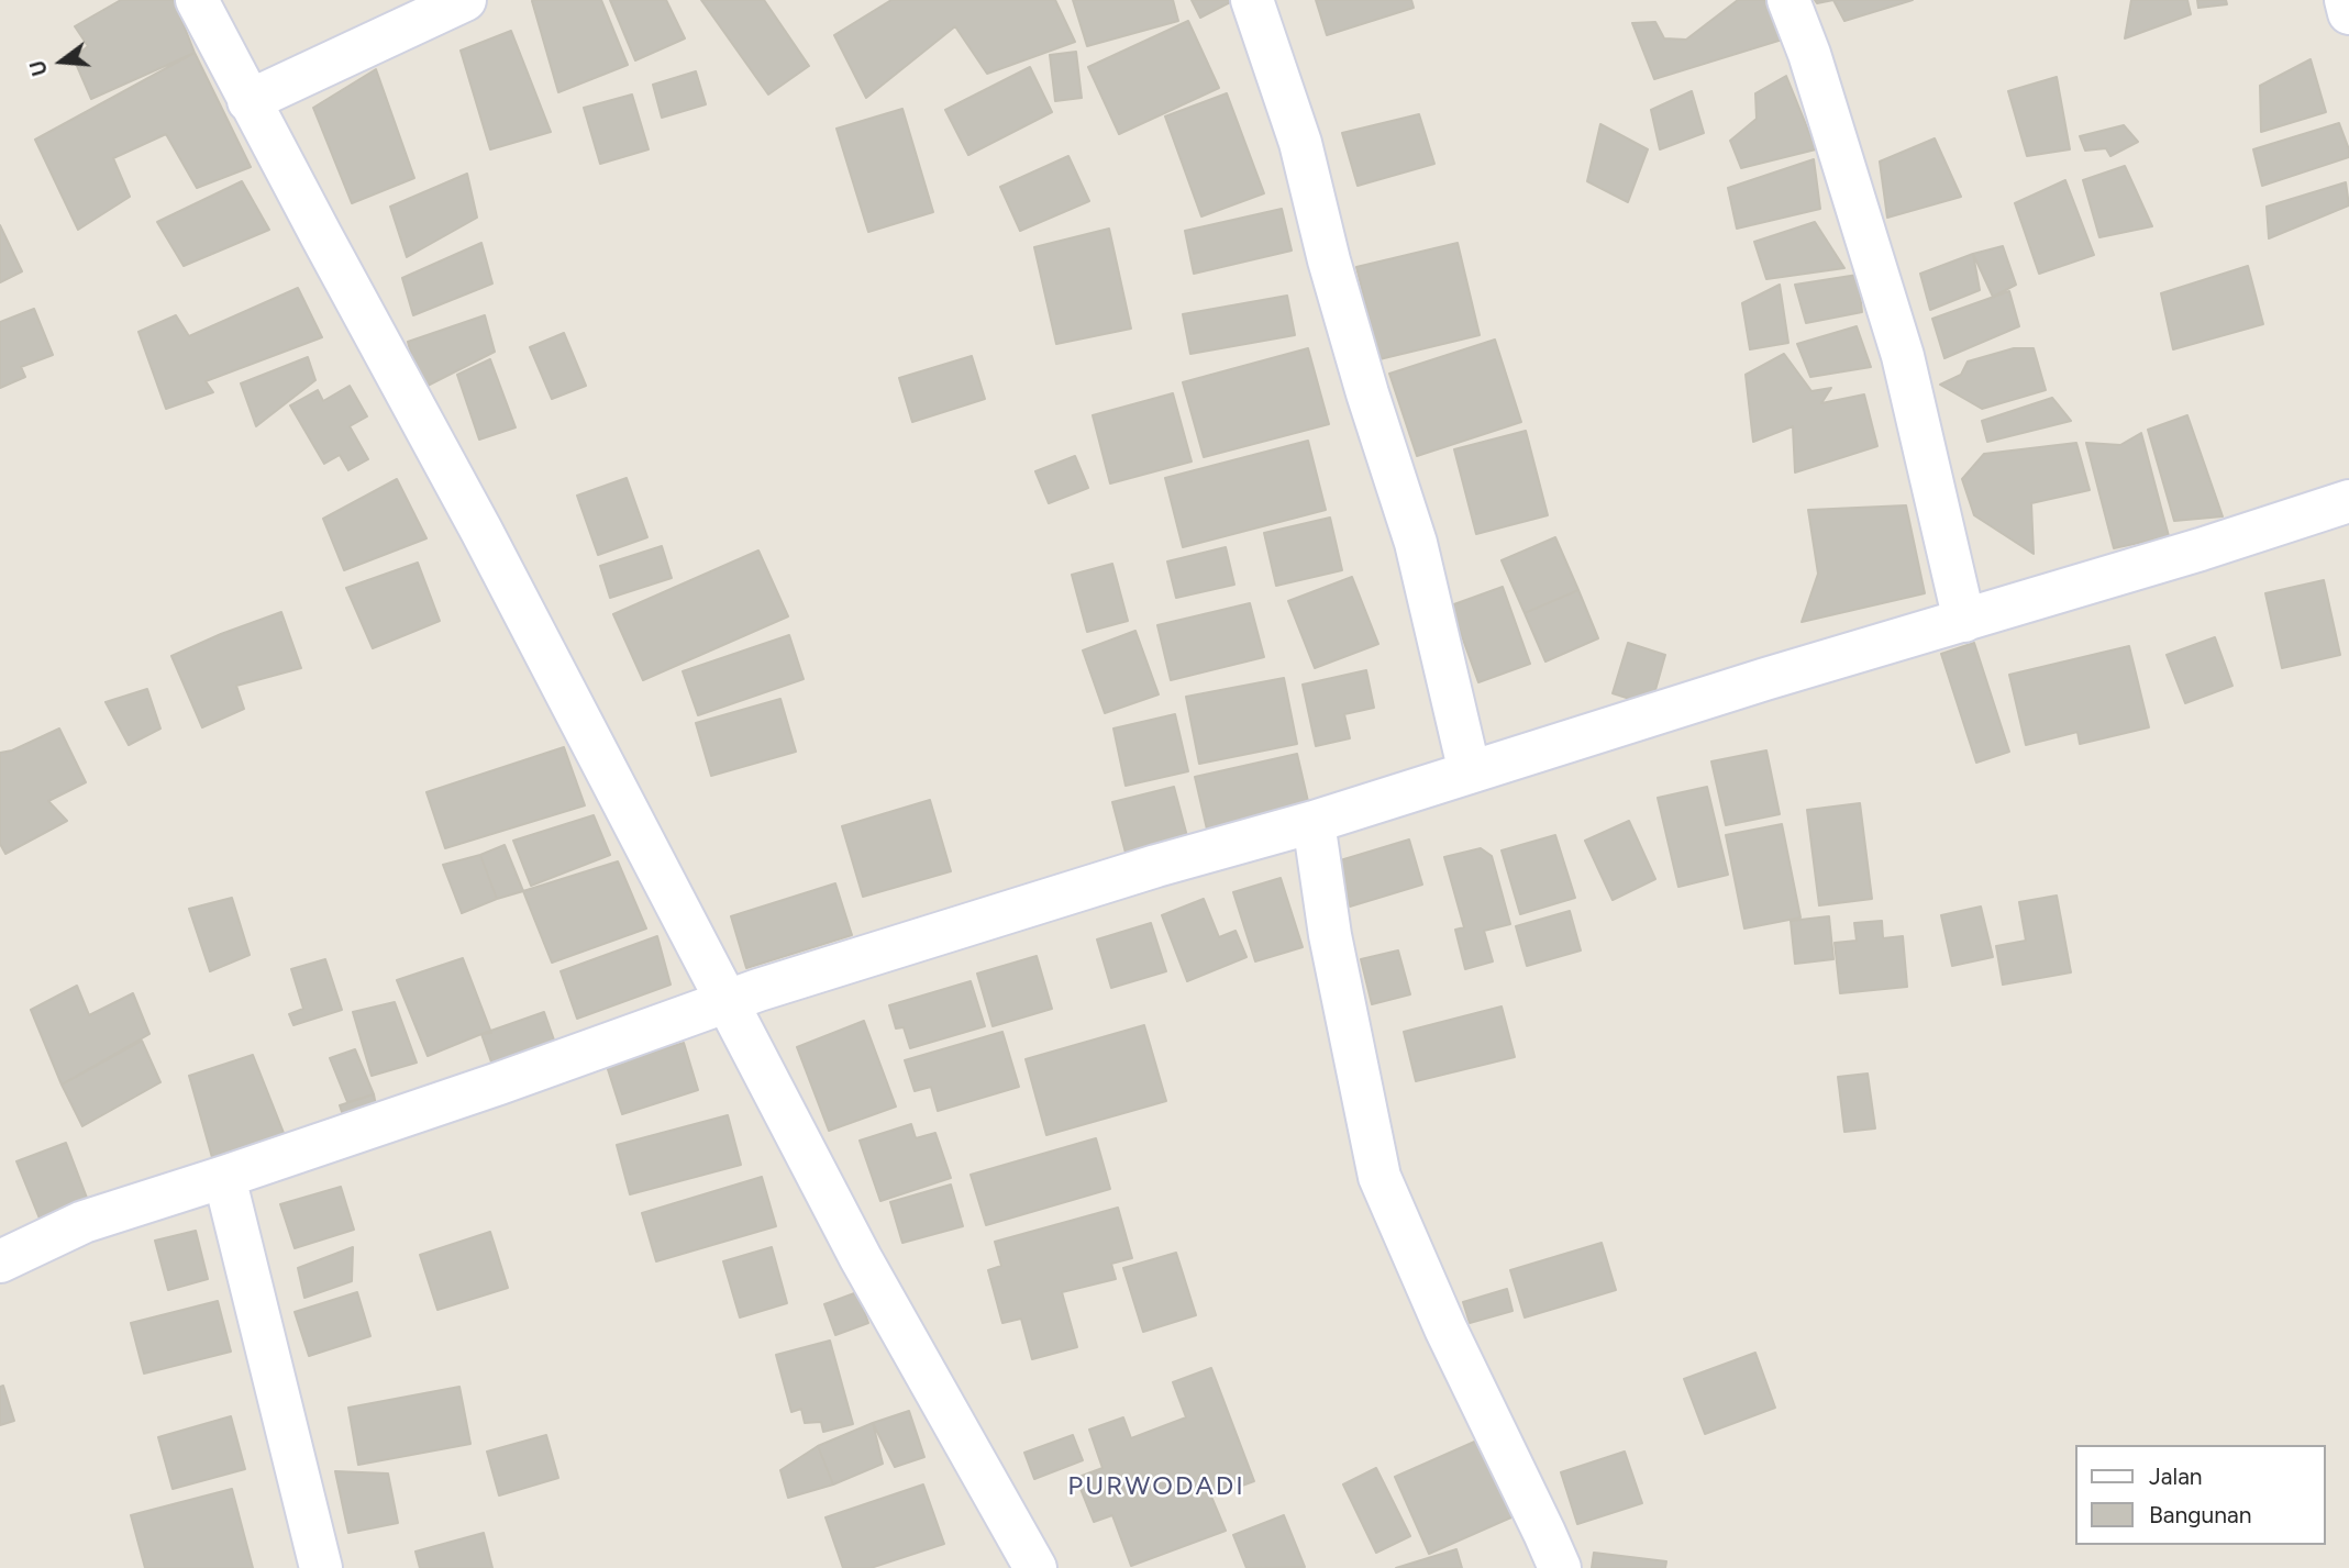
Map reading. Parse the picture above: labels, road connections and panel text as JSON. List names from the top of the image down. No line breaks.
{"districts":["PURWODADI"],"legend":["Jalan","Bangunan"],"north":"left"}
